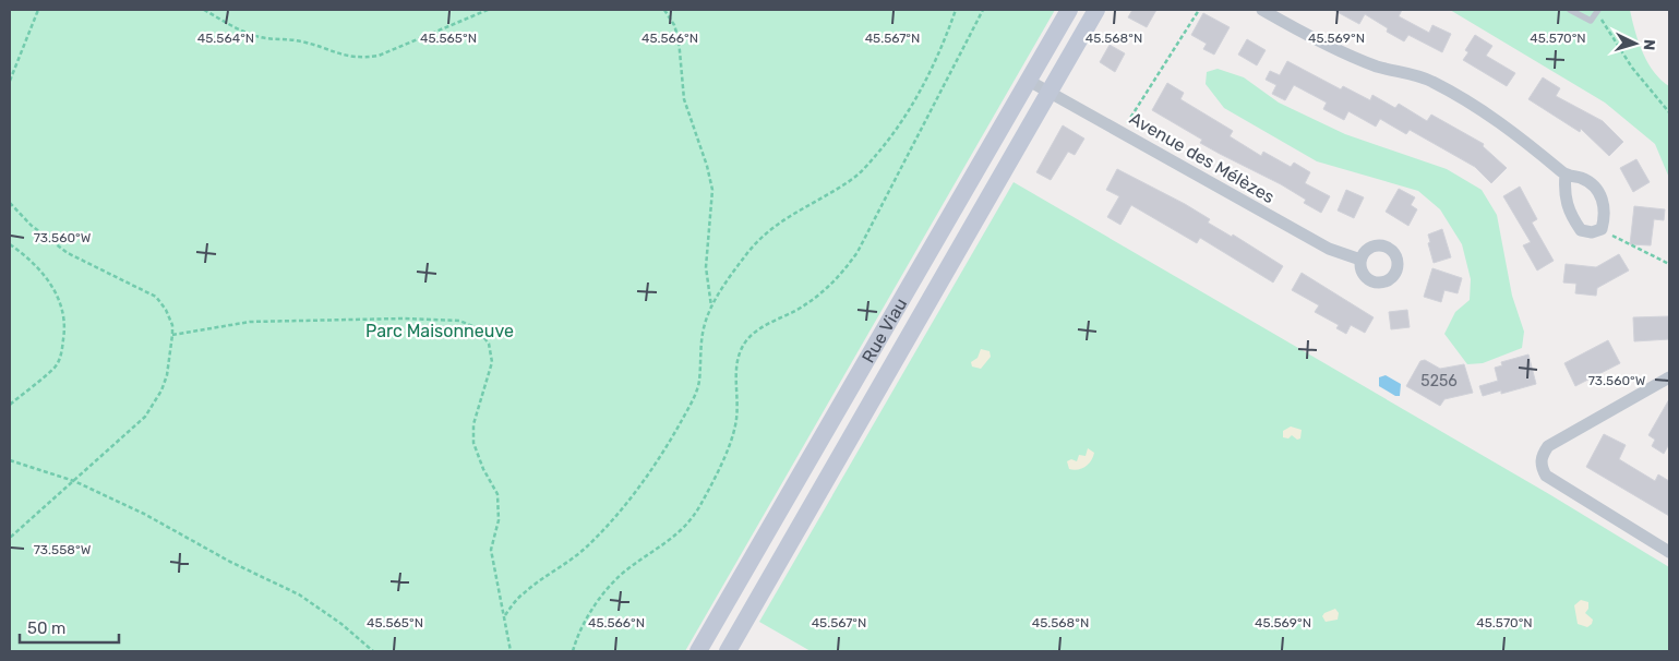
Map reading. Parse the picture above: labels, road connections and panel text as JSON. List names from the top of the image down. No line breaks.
{"streets":{"main road":["Rue Viau"],"street":["Avenue des Mélèzes"]},"crossings":[["Avenue des Mélèzes","Rue Viau"]],"parks":["Parc Maisonneuve"],"house_numbers":["5256"],"scale_bar":"50 m","north":"right","coordinates":["45.564°N","45.565°N","45.566°N","45.567°N","45.568°N","45.569°N","45.570°N","73.560°W","73.558°W"]}
